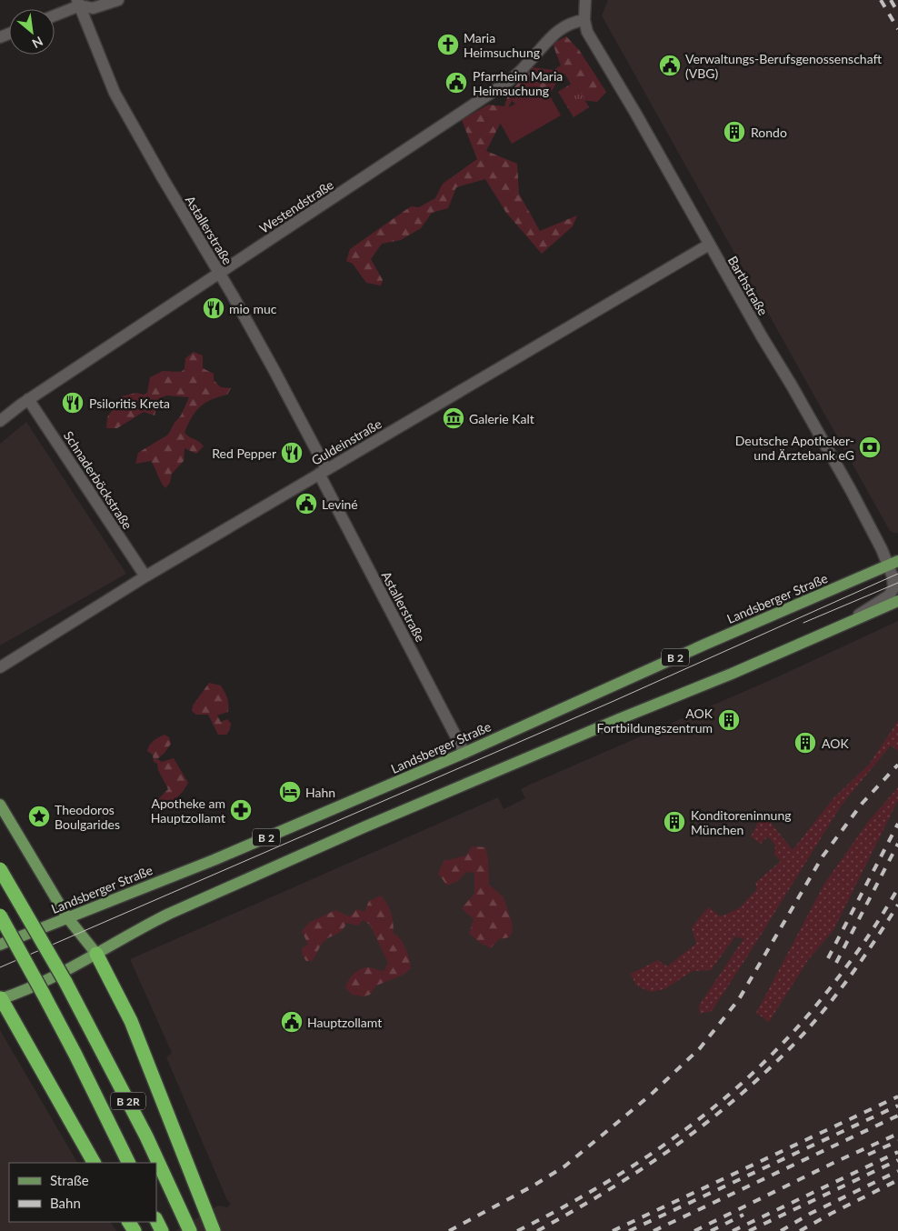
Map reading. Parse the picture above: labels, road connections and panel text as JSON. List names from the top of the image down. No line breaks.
{"streets":{"highway":["B 2R"],"main road":["Landsberger Straße","B 2"],"street":["Westendstraße","Astallerstraße","Barthstraße","Guldeinstraße","Schnaderböckstraße"]},"crossings":[["Westendstraße","Astallerstraße"],["Westendstraße","Barthstraße"],["Westendstraße","Schnaderböckstraße"],["Astallerstraße","Guldeinstraße"],["Astallerstraße","Landsberger Straße"],["Barthstraße","Guldeinstraße"],["Barthstraße","Landsberger Straße"],["Guldeinstraße","Schnaderböckstraße"]],"places":{"church":["Maria Heimsuchung"],"public building":["Verwaltungs-Berufsgenossenschaft (VBG)","Pfarrheim Maria Heimsuchung","Leviné","Hauptzollamt"],"building":["Rondo","AOK Fortbildungszentrum","AOK","Konditoreninnung München"],"restaurant":["mio muc","Psiloritis Kreta","Red Pepper"],"museum":["Galerie Kalt"],"bank":["Deutsche Apotheker- und Ärztebank eG"],"hotel":["Hahn"],"pharmacy":["Apotheke am Hauptzollamt"],"place":["Theodoros Boulgarides"]},"legend":["Straße","Bahn"],"north":"bottom right"}
